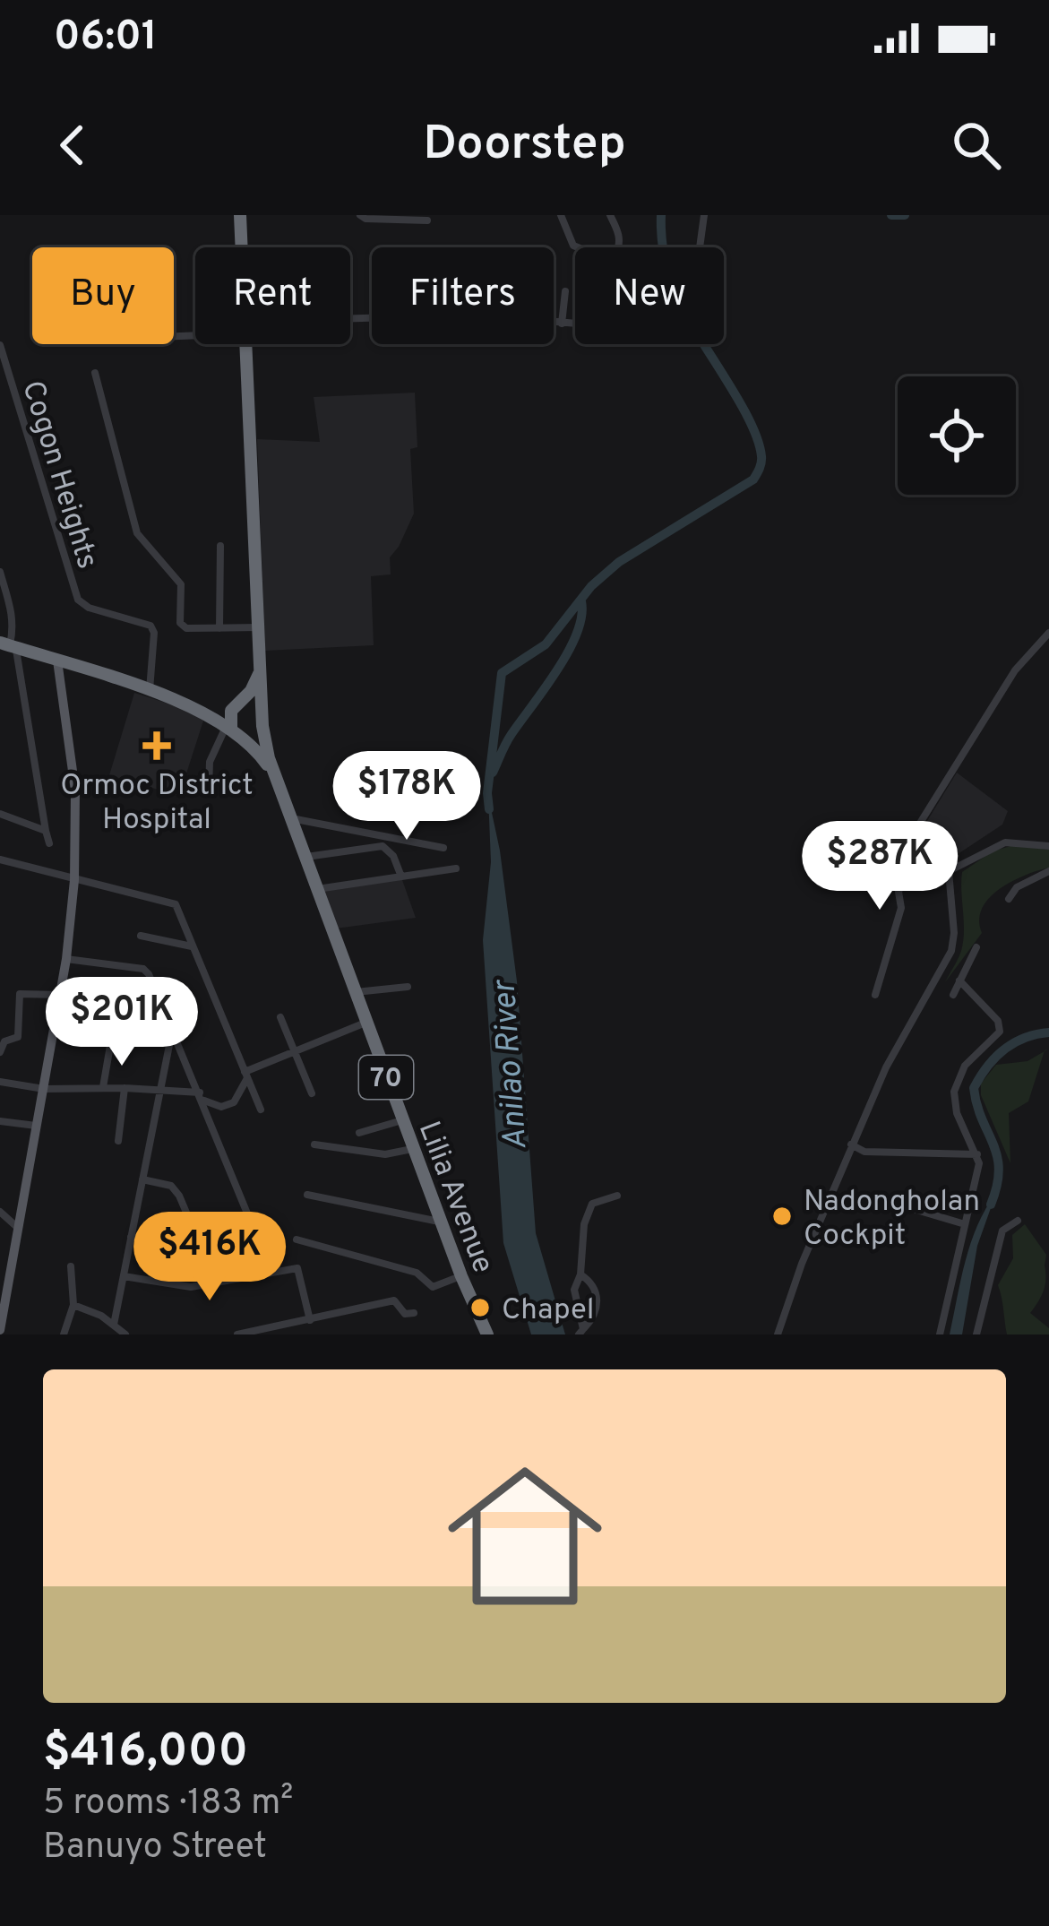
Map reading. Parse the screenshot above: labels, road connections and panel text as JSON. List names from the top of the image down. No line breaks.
{"streets":{"highway":["70","Lilia Avenue"],"street":["Cogon Heights"]},"crossings":[["70","Lilia Avenue"]],"water":["Anilao River"],"places":{"health":["Ormoc District Hospital"],"other":["Nadongholan Cockpit","Chapel"]},"page":{"status":"06:01","header":"Doorstep","chip":["Buy","Rent","Filters","New"],"price":["$178K","$287K","$201K","$416K"],"list":[{"name":"$416,000","note":"5 rooms · 183 m² · Banuyo Street"}]}}
